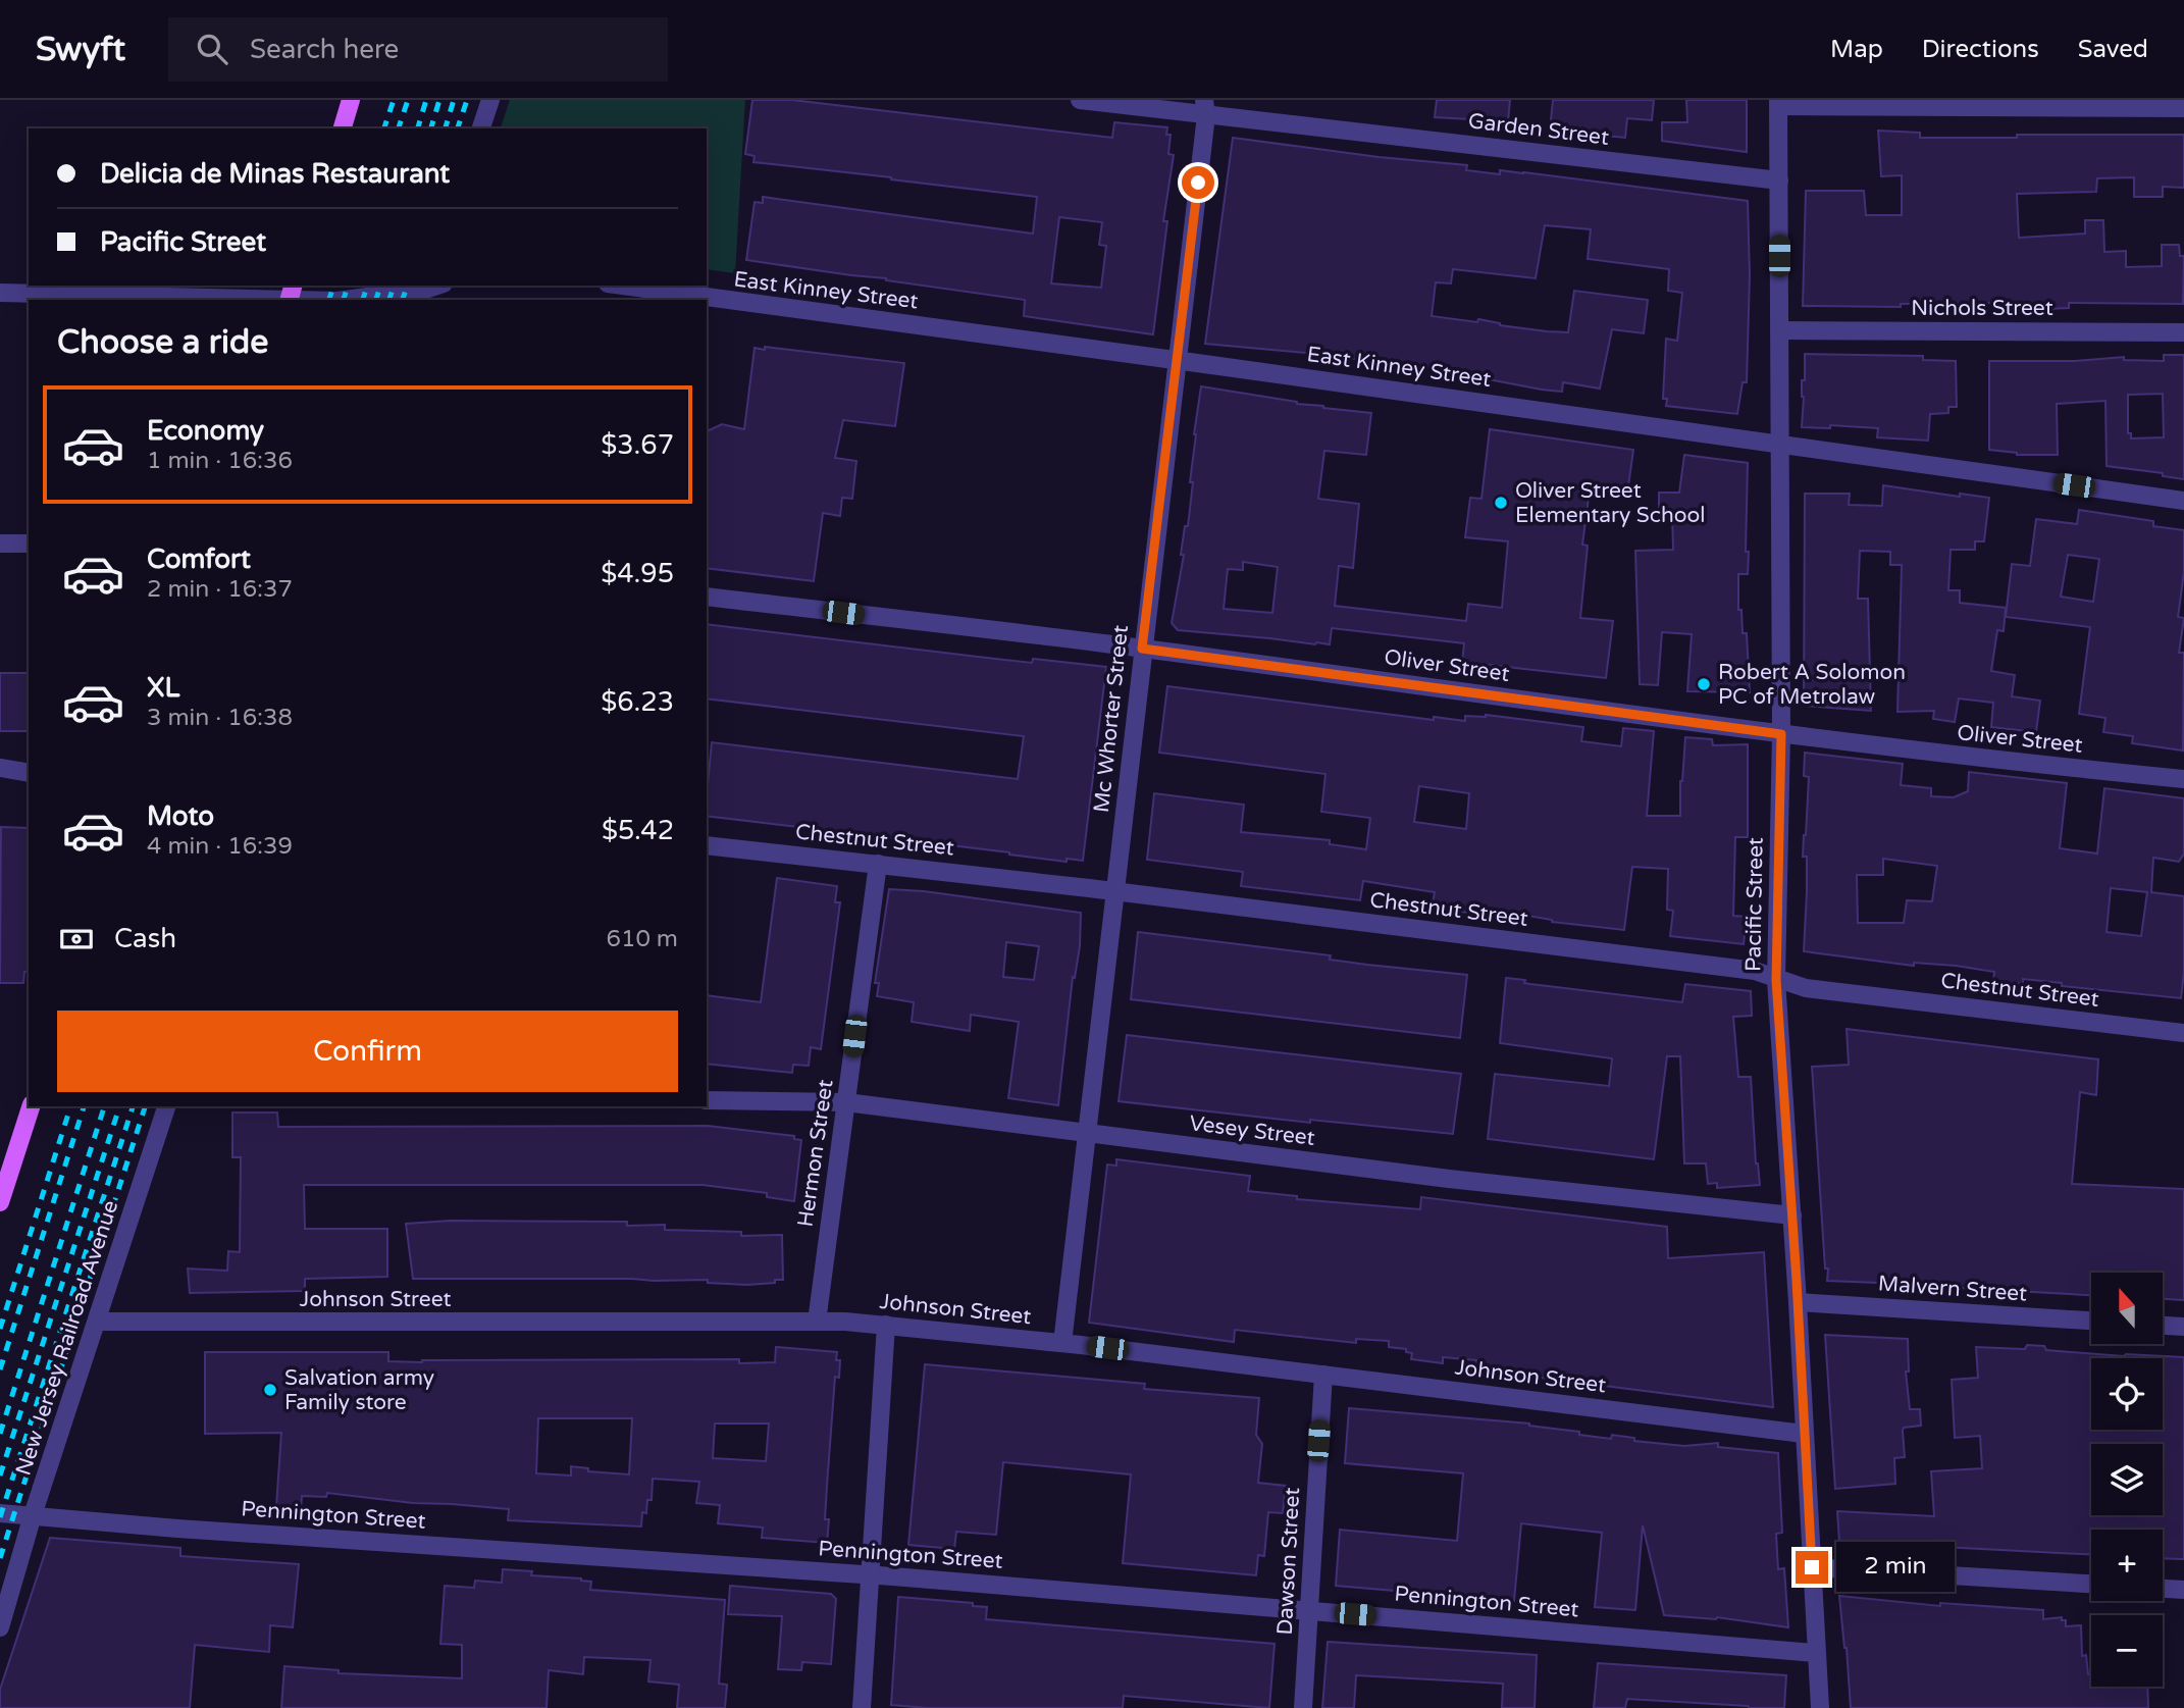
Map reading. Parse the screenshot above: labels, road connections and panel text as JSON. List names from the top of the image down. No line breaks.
{"streets":{"street":["Garden Street","East Kinney Street","Nichols Street","Oliver Street","Mc Whorter Street","Chestnut Street","Pacific Street","Vesey Street","Hermon Street","Malvern Street","Johnson Street","New Jersey Railroad Avenue","Pennington Street","Dawson Street"]},"crossings":[["Garden Street","Mc Whorter Street"],["Garden Street","Pacific Street"],["East Kinney Street","Mc Whorter Street"],["East Kinney Street","Pacific Street"],["Nichols Street","Pacific Street"],["Oliver Street","Mc Whorter Street"],["Oliver Street","Pacific Street"],["Mc Whorter Street","Chestnut Street"],["Mc Whorter Street","Vesey Street"],["Mc Whorter Street","Johnson Street"],["Chestnut Street","Pacific Street"],["Chestnut Street","Hermon Street"],["Pacific Street","Vesey Street"],["Pacific Street","Malvern Street"],["Pacific Street","Johnson Street"],["Pacific Street","Pennington Street"],["Vesey Street","Hermon Street"],["Hermon Street","Johnson Street"],["Johnson Street","New Jersey Railroad Avenue"],["Johnson Street","Dawson Street"],["New Jersey Railroad Avenue","Pennington Street"],["Pennington Street","Dawson Street"]],"places":["Oliver Street Elementary School","Robert A Solomon PC of Metrolaw","Salvation army Family store"],"north":"top","page":{"header":"Swyft","search":"Search here","nav":["Map","Directions","Saved"],"banner":["Delicia de Minas Restaurant","Pacific Street"],"heading":"Choose a ride","list":[{"name":"Economy","note":"1 min · 16:36","value":"$3.67"},{"name":"Comfort","note":"2 min · 16:37","value":"$4.95"},{"name":"XL","note":"3 min · 16:38","value":"$6.23"},{"name":"Moto","note":"4 min · 16:39","value":"$5.42"}],"pay":["Cash","610 m"],"buttons":"Confirm","map_buttons":["+","−"],"bubble":"2 min"}}
